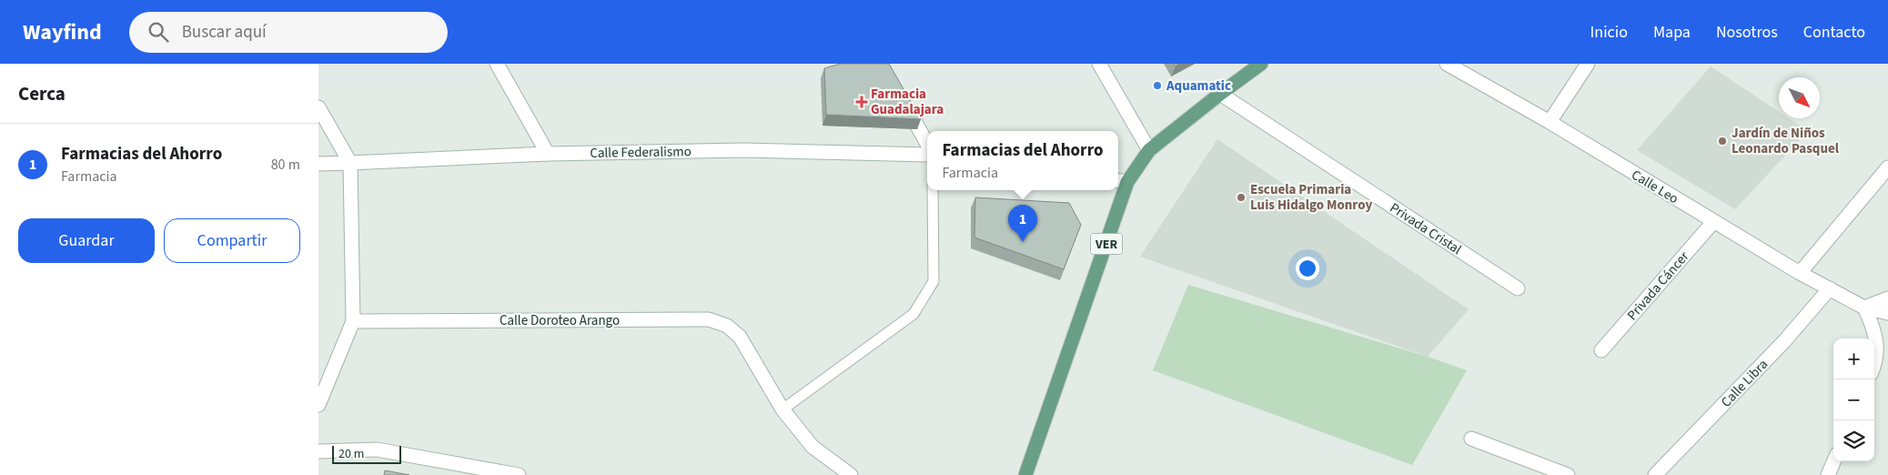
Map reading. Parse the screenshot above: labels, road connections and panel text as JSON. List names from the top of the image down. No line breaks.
{"streets":{"main road":["VER"],"street":["Calle Federalismo","Calle Leo","Privada Cristal","Privada Cáncer","Calle Doroteo Arango","Calle Libra"]},"crossings":[["Calle Leo","Privada Cáncer"],["Calle Leo","Calle Libra"],["Privada Cristal","VER"]],"places":{"other":["Aquamatic","Jardín de Niños Leonardo Pasquel","Escuela Primaria Luis Hidalgo Monroy"],"health":["Farmacia Guadalajara"]},"scale_bar":"20 m","north":"bottom right","page":{"header":"Wayfind","search":"Buscar aquí","nav":["Inicio","Mapa","Nosotros","Contacto"],"heading":"Cerca","list":[{"mark":"1","name":"Farmacias del Ahorro","note":"Farmacia","value":"80 m"}],"popup":["Farmacias del Ahorro","Farmacia"],"buttons":["Guardar","Compartir"],"pins":"1","map_buttons":["+","−"],"scale":"20 m"}}
